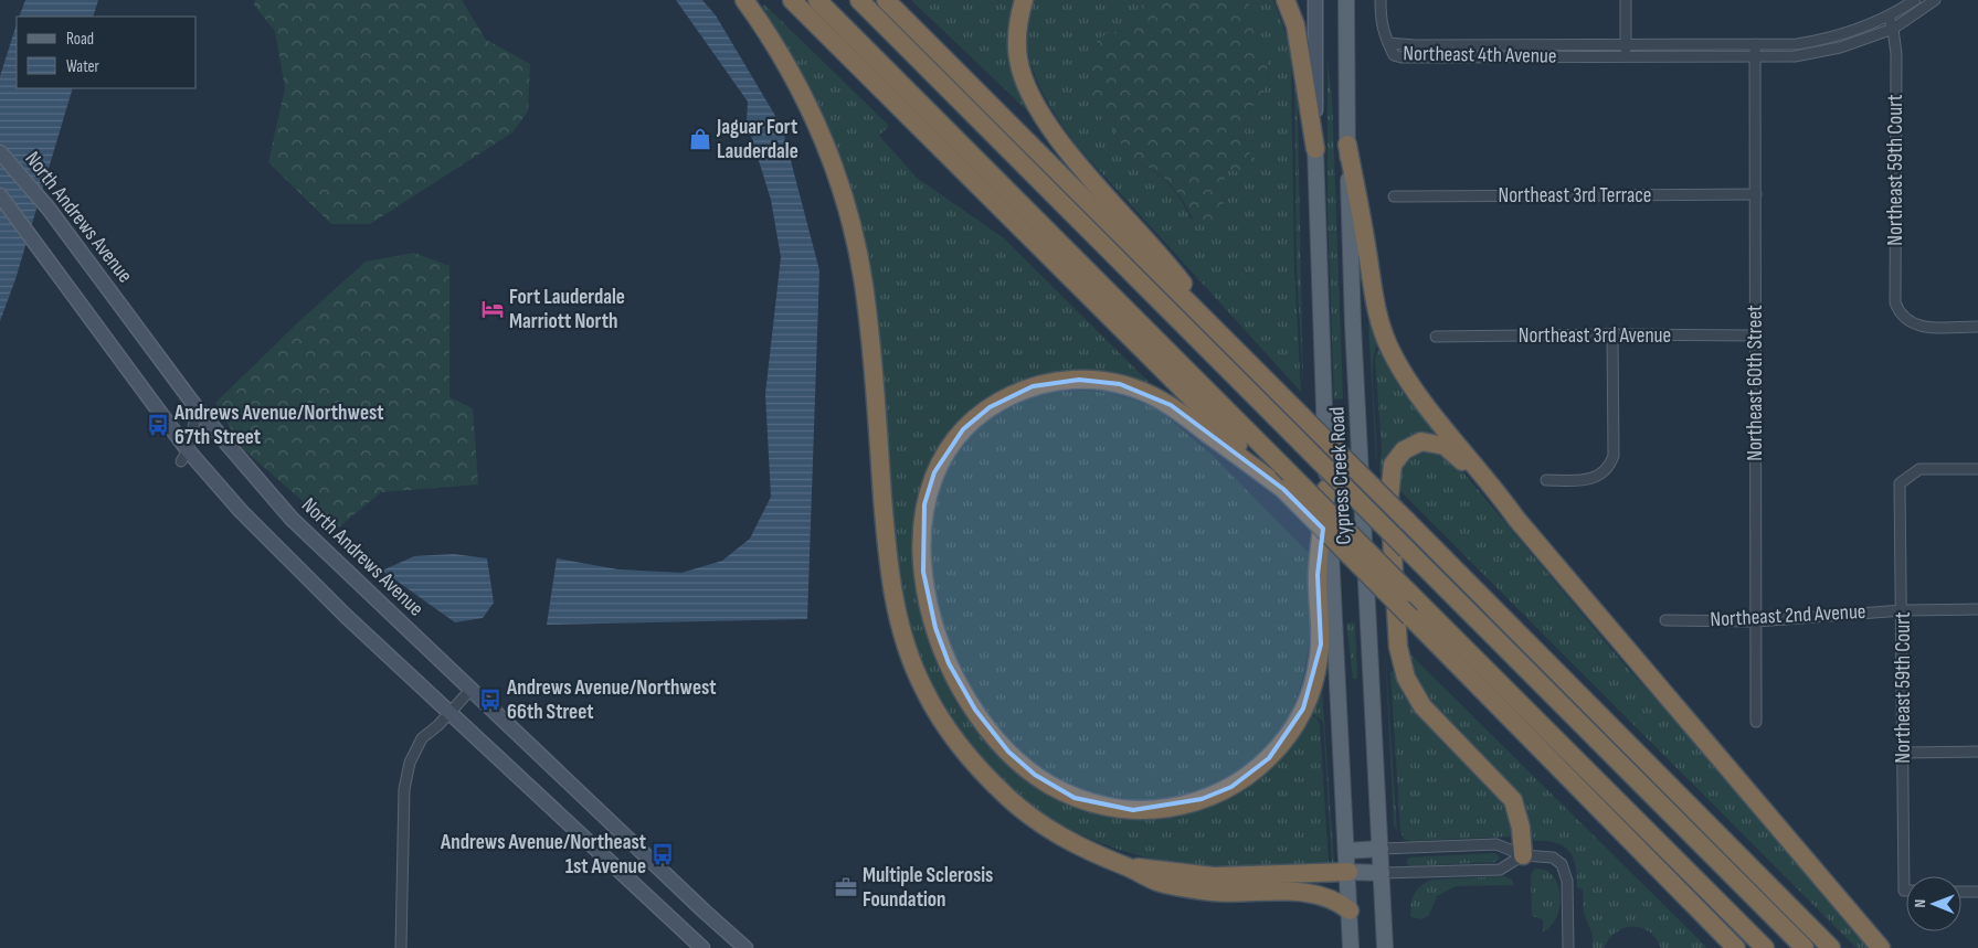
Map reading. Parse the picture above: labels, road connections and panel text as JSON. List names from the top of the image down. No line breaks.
{"streets":{"main road":["North Andrews Avenue","Cypress Creek Road"],"street":["Northeast 4th Avenue","Northeast 59th Court","Northeast 3rd Terrace","Northeast 3rd Avenue","Northeast 60th Street","Northeast 2nd Avenue"]},"crossings":[["Northeast 4th Avenue","Northeast 59th Court"],["Northeast 4th Avenue","Northeast 60th Street"],["Northeast 59th Court","Northeast 2nd Avenue"],["Northeast 3rd Terrace","Northeast 60th Street"],["Northeast 3rd Avenue","Northeast 60th Street"],["Northeast 60th Street","Northeast 2nd Avenue"]],"places":{"shop":["Jaguar Fort Lauderdale"],"hotel":["Fort Lauderdale Marriott North"],"bus stop":["Andrews Avenue/Northwest 67th Street","Andrews Avenue/Northwest 66th Street","Andrews Avenue/Northeast 1st Avenue"],"office":["Multiple Sclerosis Foundation"]},"legend":["Road","Water"],"north":"left"}
